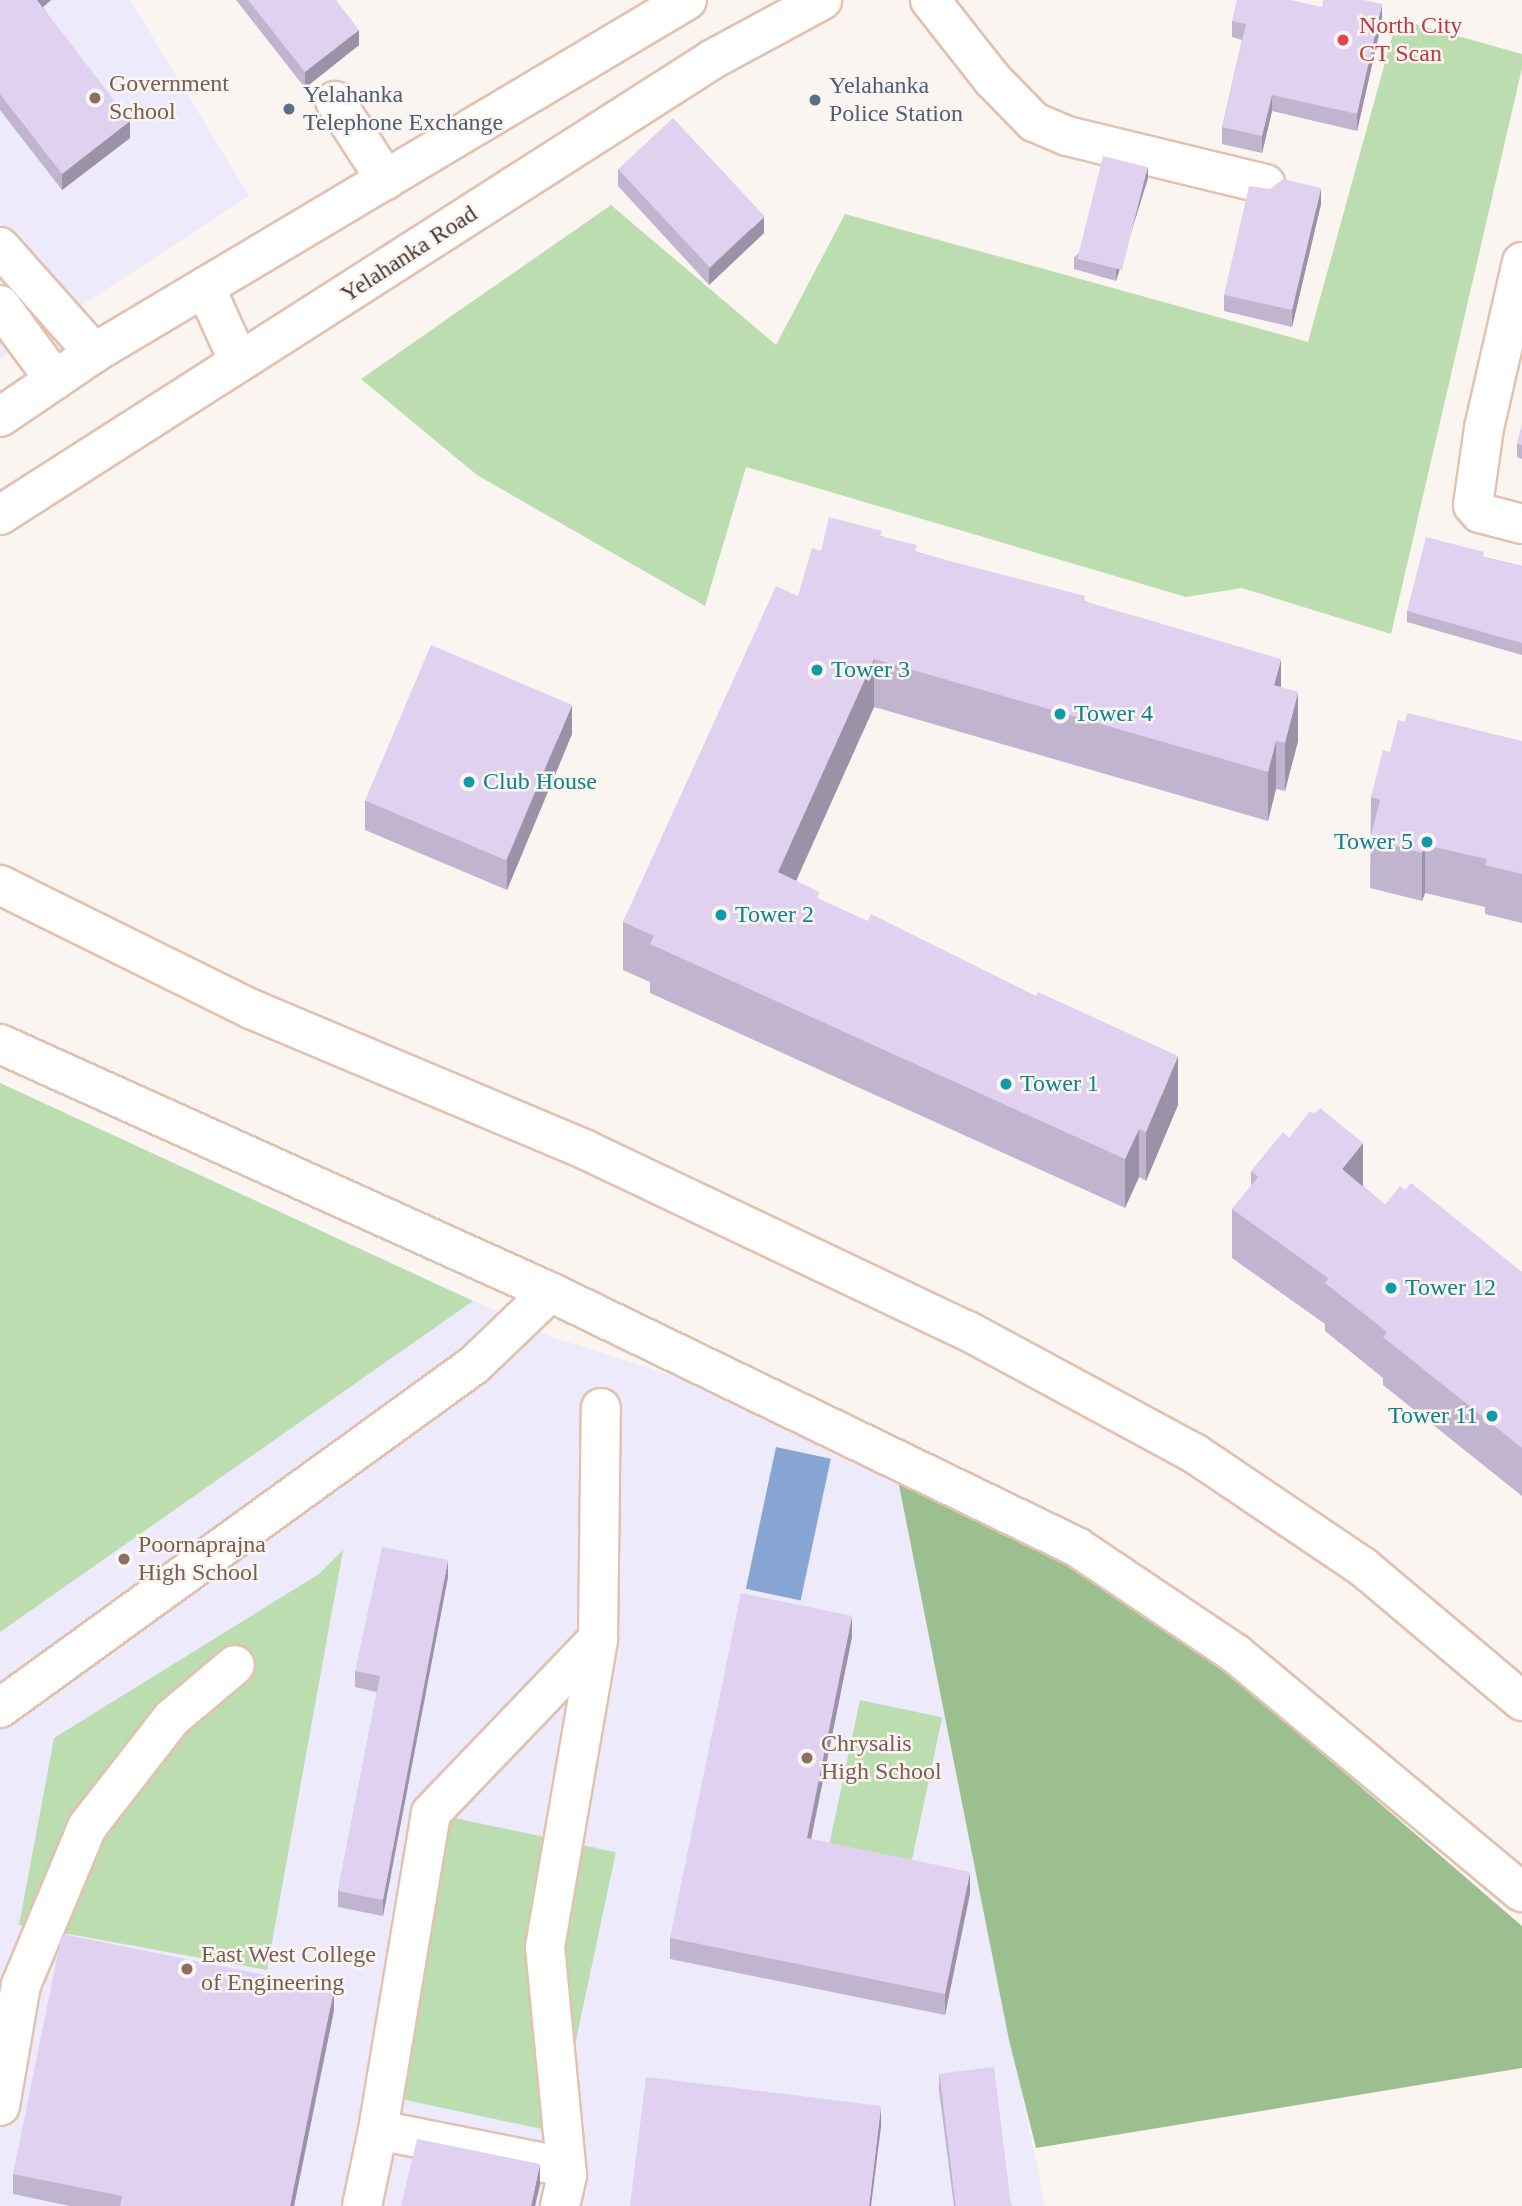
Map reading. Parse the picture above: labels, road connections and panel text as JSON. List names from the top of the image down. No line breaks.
{"streets":{"street":["Yelahanka Road"]},"places":["North City CT Scan","Government School","Yelahanka Police Station","Yelahanka Telephone Exchange","Tower 3","Tower 4","Club House","Tower 5","Tower 2","Tower 1","Tower 12","Tower 11","Poornaprajna High School","Chrysalis High School","East West College of Engineering"]}
